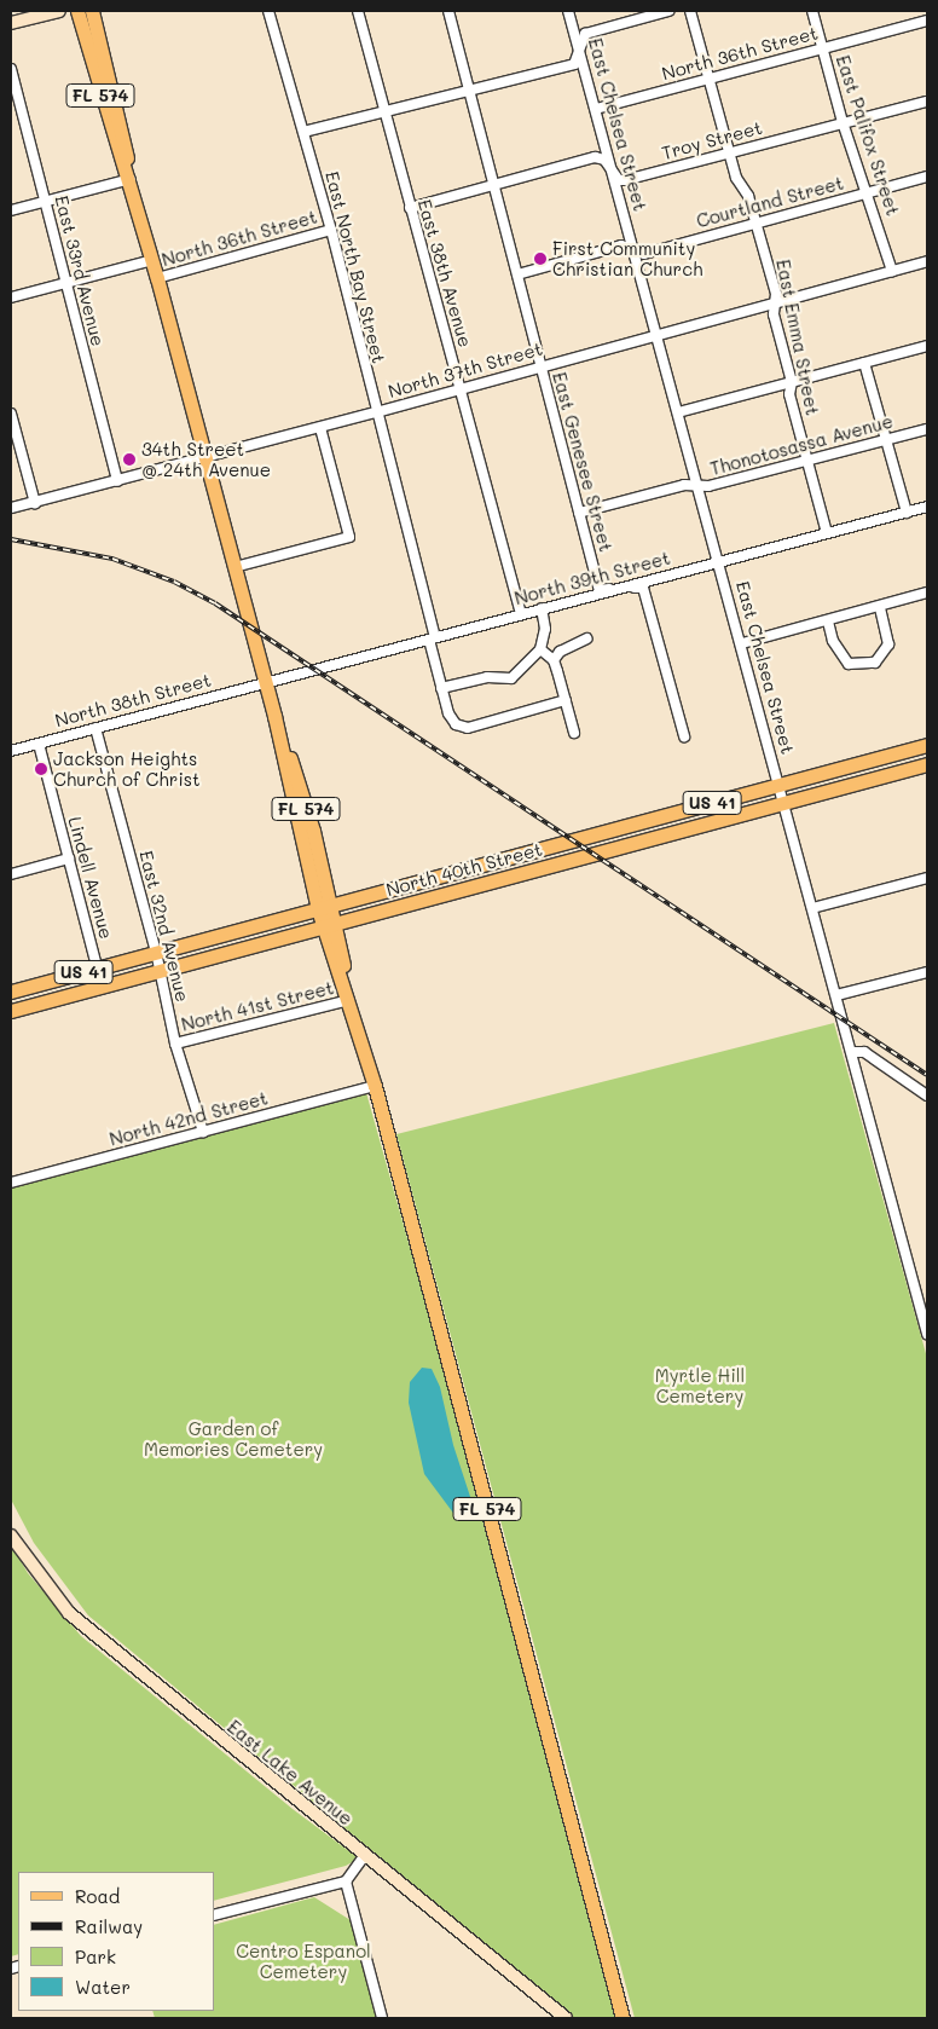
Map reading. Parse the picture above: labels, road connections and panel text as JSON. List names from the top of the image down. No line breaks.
{"streets":{"main road":["FL 574","US 41","North 40th Street"],"street":["North 36th Street","East Chelsea Street","East Palifox Street","Troy Street","Courtland Street","East North Bay Street","East 33rd Avenue","East 38th Avenue","East Emma Street","North 37th Street","Thonotosassa Avenue","East Genesee Street","North 39th Street","North 38th Street","Lindell Avenue","East 32nd Avenue","North 41st Street","North 42nd Street","East Lake Avenue"]},"crossings":[["North 36th Street","FL 574"],["North 36th Street","East Chelsea Street"],["North 36th Street","East Palifox Street"],["North 36th Street","East North Bay Street"],["North 36th Street","East 33rd Avenue"],["North 36th Street","East Emma Street"],["FL 574","North 37th Street"],["FL 574","North 39th Street"],["FL 574","North 38th Street"],["FL 574","North 40th Street"],["FL 574","North 41st Street"],["FL 574","North 42nd Street"],["East Chelsea Street","Troy Street"],["East Chelsea Street","Courtland Street"],["East Chelsea Street","North 37th Street"],["East Chelsea Street","Thonotosassa Avenue"],["East Chelsea Street","North 39th Street"],["East Chelsea Street","North 40th Street"],["East Palifox Street","Troy Street"],["East Palifox Street","Courtland Street"],["East Palifox Street","North 37th Street"],["Troy Street","East 38th Avenue"],["Troy Street","East Emma Street"],["Troy Street","East Genesee Street"],["Courtland Street","East Emma Street"],["Courtland Street","East Genesee Street"],["East North Bay Street","North 37th Street"],["East North Bay Street","North 39th Street"],["East 33rd Avenue","North 37th Street"],["East 38th Avenue","North 37th Street"],["East 38th Avenue","North 39th Street"],["East Emma Street","North 37th Street"],["East Emma Street","Thonotosassa Avenue"],["East Emma Street","North 39th Street"],["North 37th Street","East Genesee Street"],["Thonotosassa Avenue","East Genesee Street"],["East Genesee Street","North 39th Street"],["North 39th Street","North 38th Street"],["North 38th Street","Lindell Avenue"],["North 38th Street","East 32nd Avenue"],["North 40th Street","Lindell Avenue"],["North 40th Street","East 32nd Avenue"],["East 32nd Avenue","North 41st Street"],["East 32nd Avenue","North 42nd Street"]],"parks":["Myrtle Hill Cemetery","Garden of Memories Cemetery","Centro Espanol Cemetery"],"places":["First Community Christian Church","34th Street @ 24th Avenue","Jackson Heights Church of Christ"],"legend":["Road","Railway","Park","Water"]}
